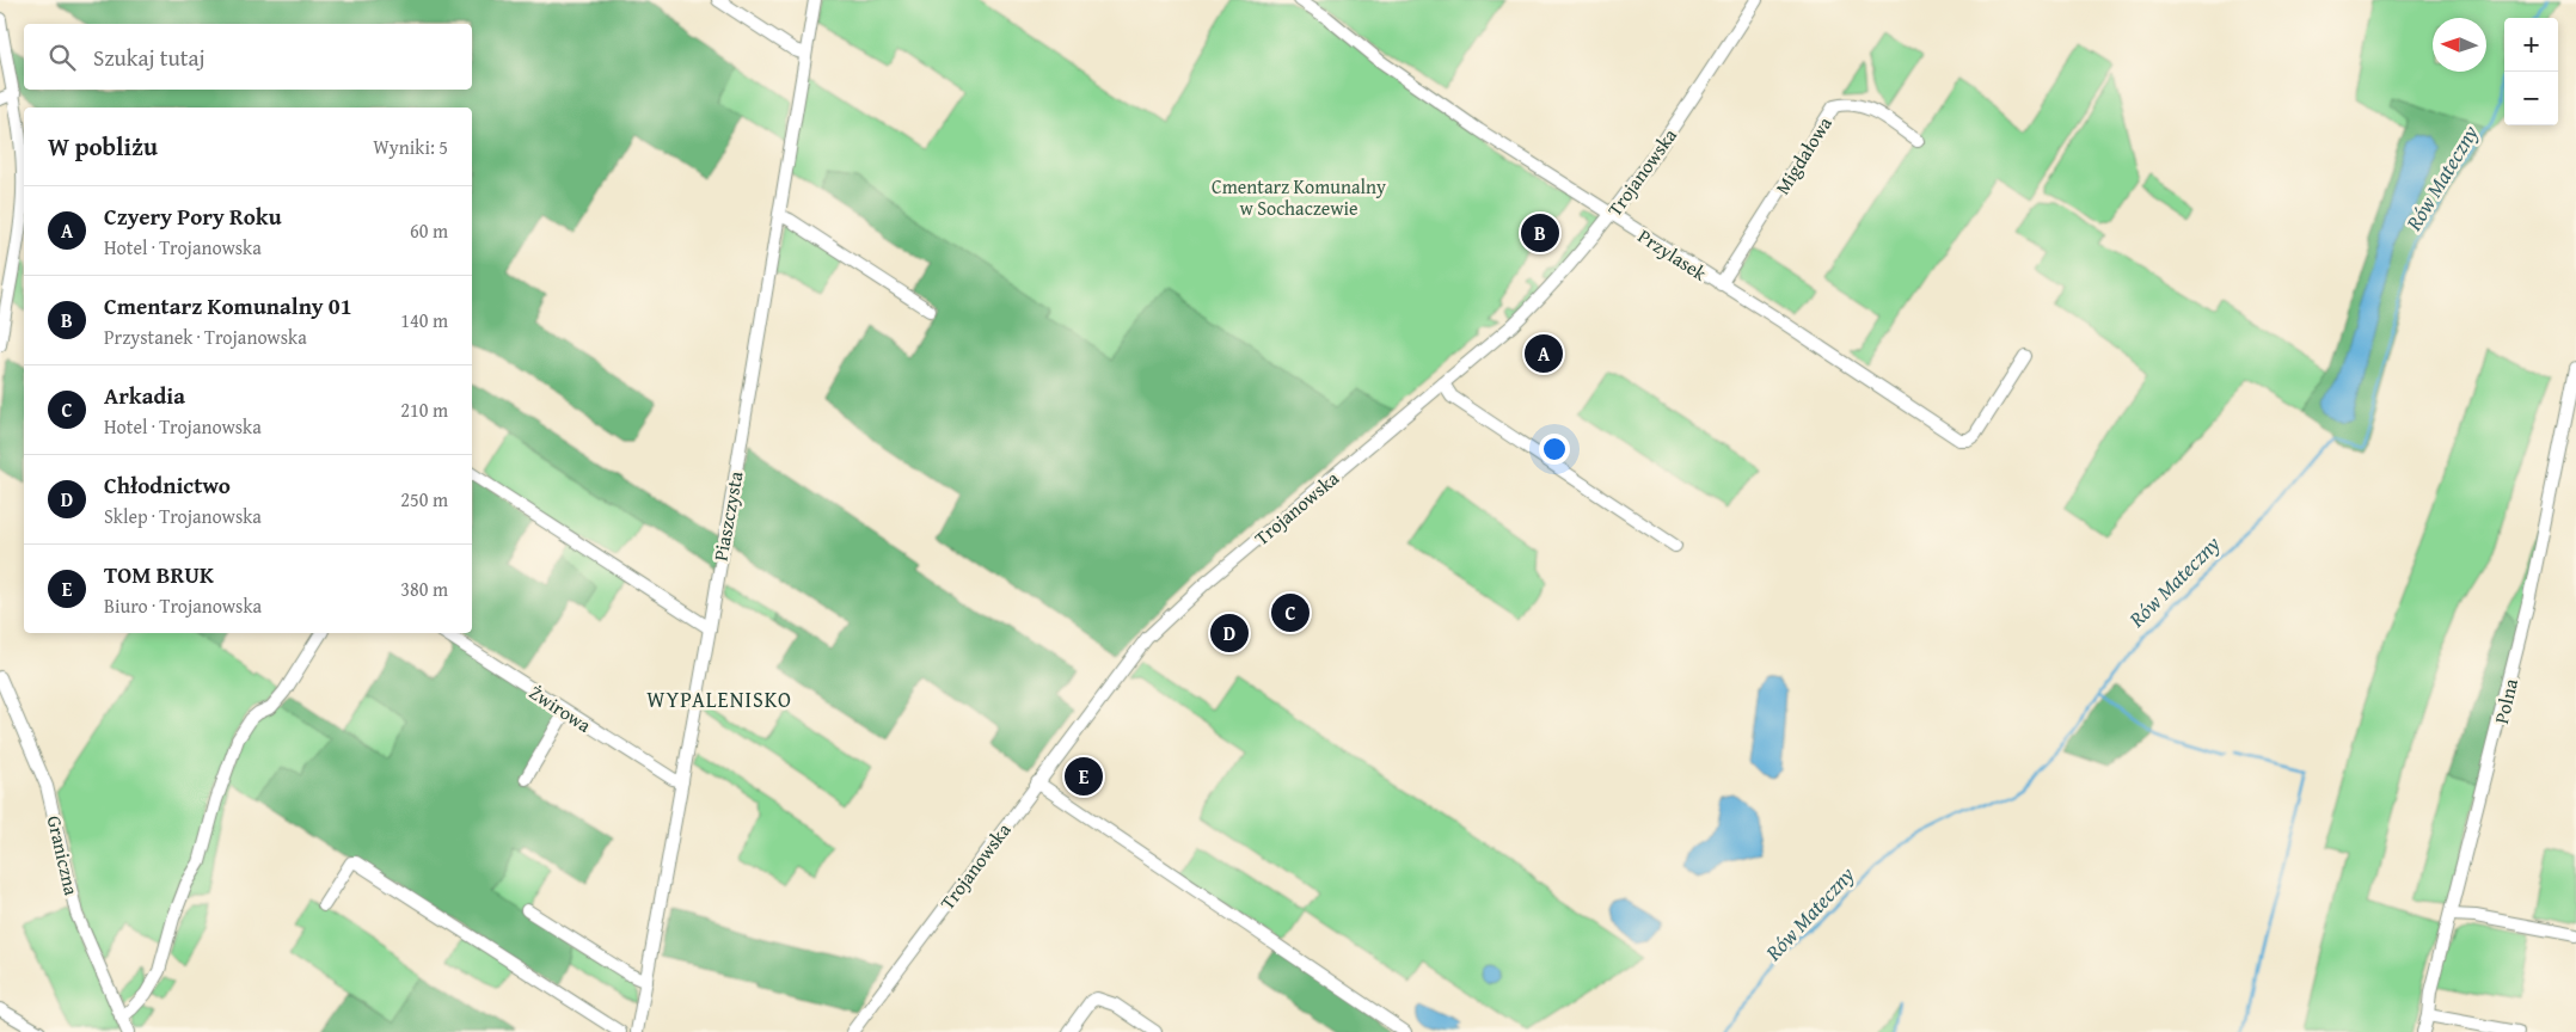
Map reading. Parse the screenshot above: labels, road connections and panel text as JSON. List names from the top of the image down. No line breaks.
{"streets":{"street":["Migdałowa","Trojanowska","Przylasek","Piaszczysta","Polna","Żwirowa","Graniczna"]},"crossings":[["Migdałowa","Przylasek"],["Trojanowska","Przylasek"],["Piaszczysta","Żwirowa"]],"districts":["WYPALENISKO"],"water":["Rów Mateczny"],"parks":["Cmentarz Komunalny w Sochaczewie"],"north":"left","page":{"map_buttons":["+","−"],"search":"Szukaj tutaj","heading":["W pobliżu","Wyniki: 5"],"list":[{"mark":"A","name":"Czyery Pory Roku","note":"Hotel · Trojanowska","value":"60 m"},{"mark":"B","name":"Cmentarz Komunalny 01","note":"Przystanek · Trojanowska","value":"140 m"},{"mark":"C","name":"Arkadia","note":"Hotel · Trojanowska","value":"210 m"},{"mark":"D","name":"Chłodnictwo","note":"Sklep · Trojanowska","value":"250 m"},{"mark":"E","name":"TOM BRUK","note":"Biuro · Trojanowska","value":"380 m"}],"pins":["B","A","C","D","E"]}}
